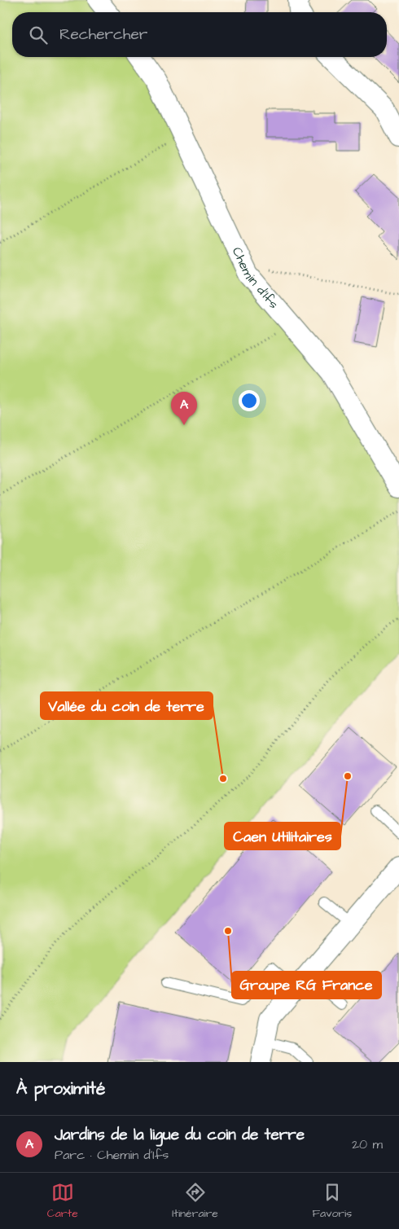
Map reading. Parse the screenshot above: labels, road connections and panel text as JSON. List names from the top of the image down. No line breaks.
{"streets":{"street":["Chemin d'Ifs"]},"places":["Caen Utilitaires","Vallée du coin de terre","Groupe RG France"],"page":{"search":"Rechercher","pins":"A","heading":"À proximité","list":[{"mark":"A","name":"Jardins de la ligue du coin de terre","note":"Parc · Chemin d'Ifs","value":"20 m"}],"nav":["Carte","Itinéraire","Favoris"]}}
